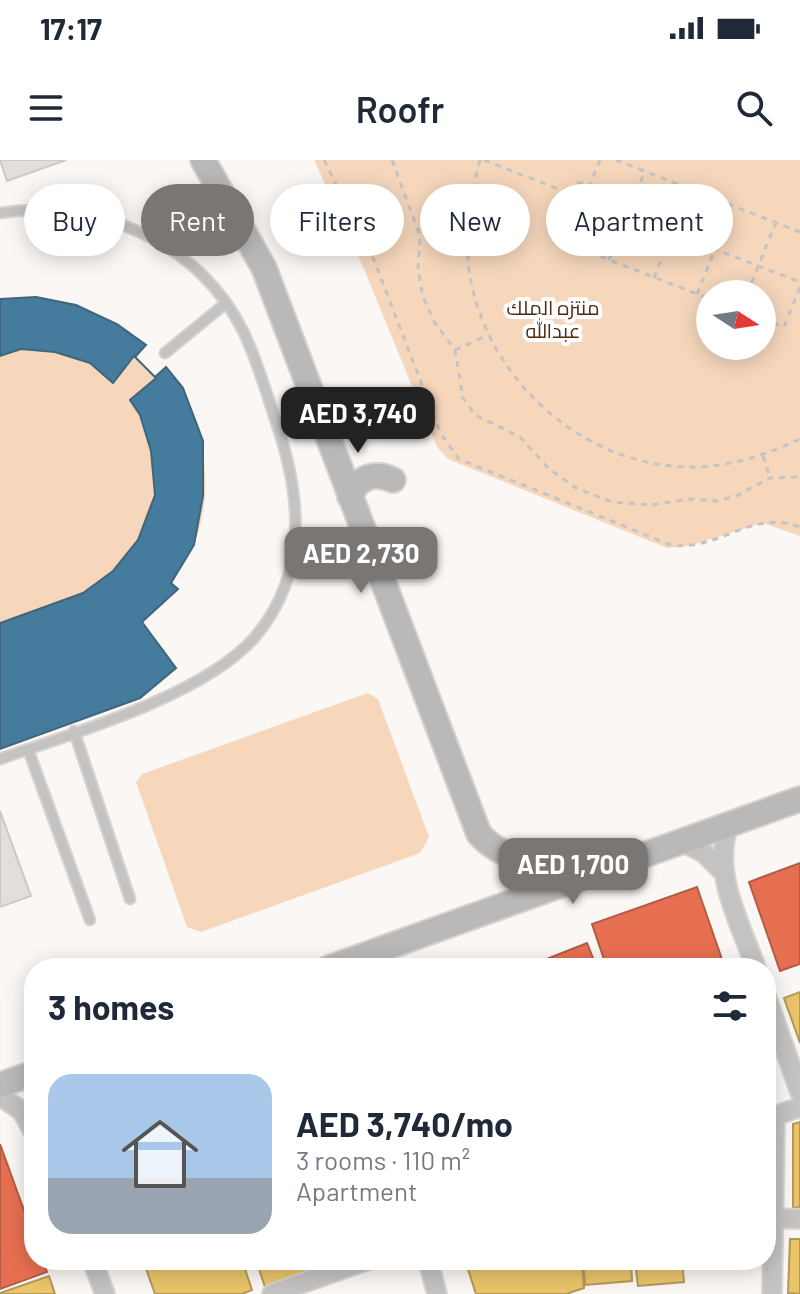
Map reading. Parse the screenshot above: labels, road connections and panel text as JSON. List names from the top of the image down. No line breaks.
{"parks":["منتزه الملك عبدالله"],"north":"right","page":{"status":"17:17","header":"Roofr","chip":["Buy","Rent","Filters","New","Apartment"],"price":["AED 3,740","AED 2,730","AED 1,700"],"heading":"3 homes","list":[{"name":"AED 3,740/mo","note":"3 rooms · 110 m² · Apartment"}]}}
